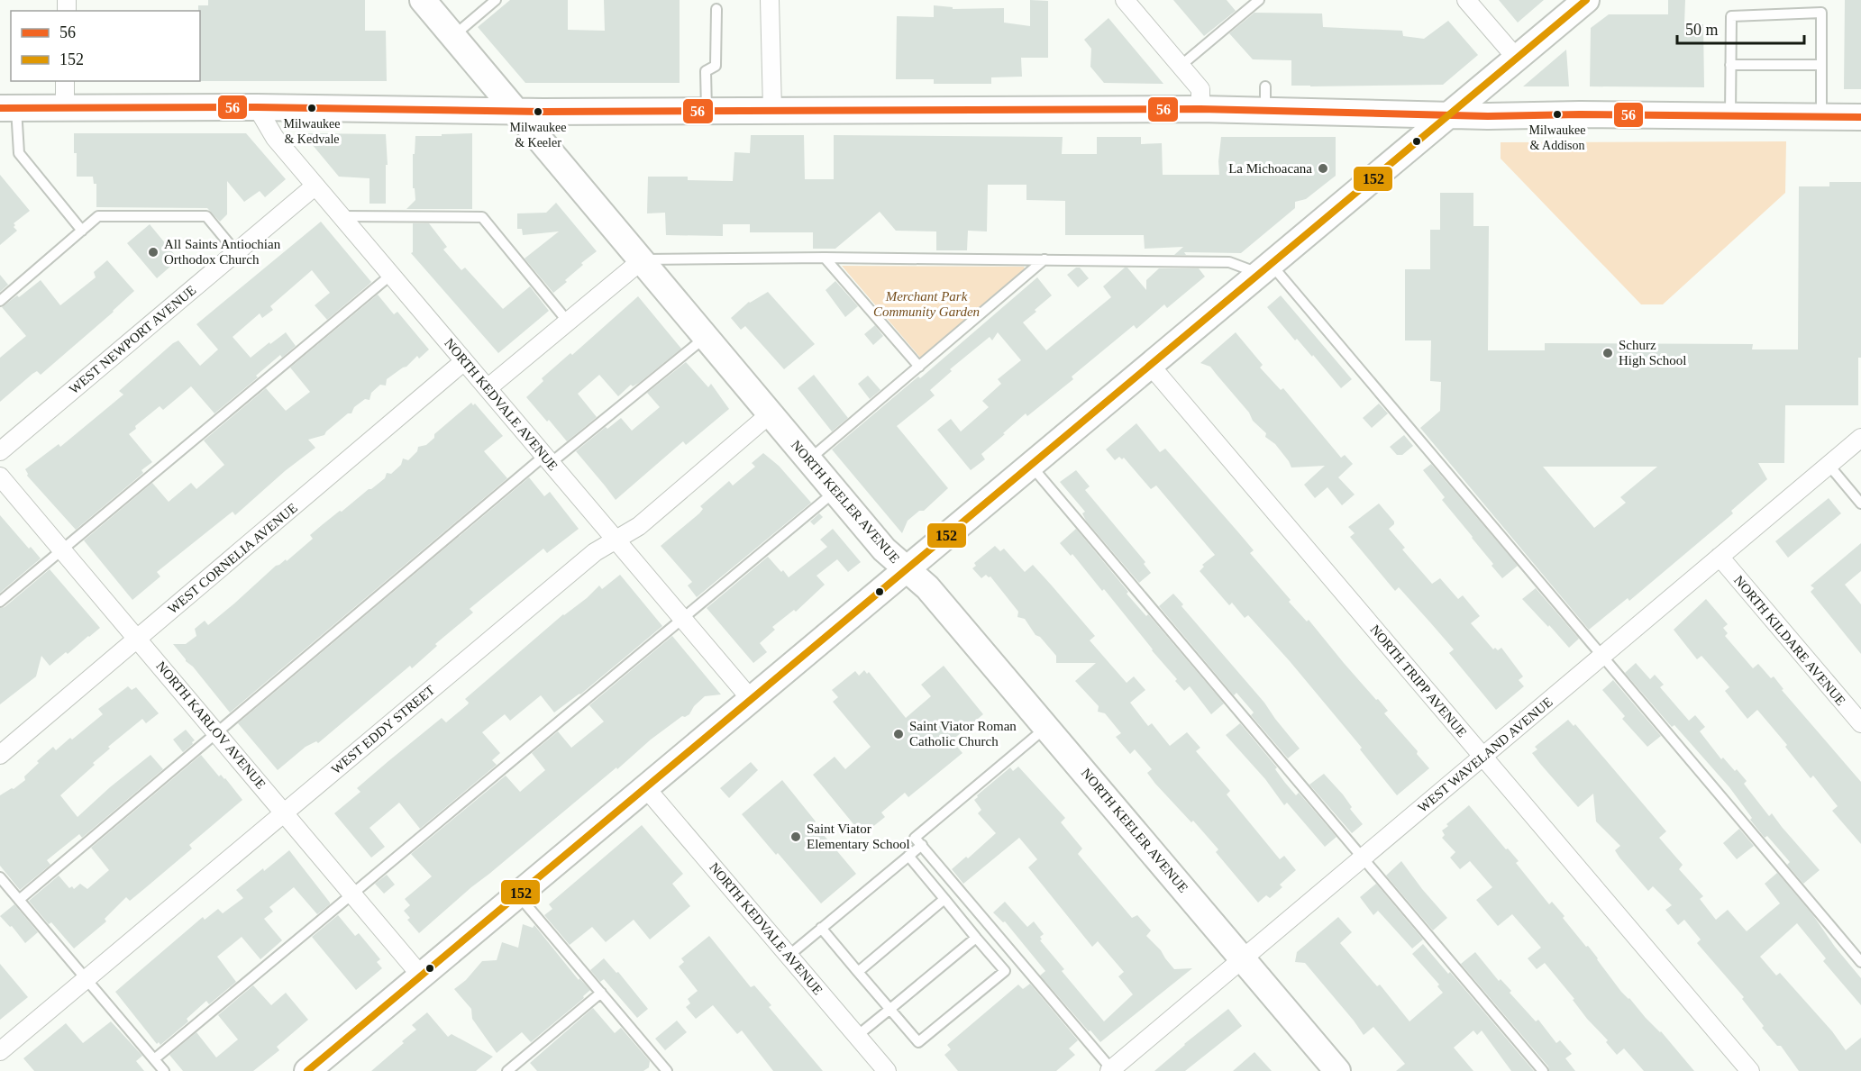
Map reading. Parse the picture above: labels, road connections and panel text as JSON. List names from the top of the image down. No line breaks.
{"streets":{"street":["WEST NEWPORT AVENUE","NORTH KEDVALE AVENUE","NORTH KEELER AVENUE","WEST CORNELIA AVENUE","NORTH KILDARE AVENUE","NORTH TRIPP AVENUE","NORTH KARLOV AVENUE","WEST EDDY STREET","WEST WAVELAND AVENUE"]},"crossings":[["WEST NEWPORT AVENUE","NORTH KEDVALE AVENUE"],["NORTH KEDVALE AVENUE","WEST CORNELIA AVENUE"],["NORTH KEDVALE AVENUE","WEST EDDY STREET"],["NORTH KEELER AVENUE","WEST EDDY STREET"],["NORTH KEELER AVENUE","WEST WAVELAND AVENUE"],["WEST CORNELIA AVENUE","NORTH KARLOV AVENUE"],["NORTH KILDARE AVENUE","WEST WAVELAND AVENUE"],["NORTH TRIPP AVENUE","WEST WAVELAND AVENUE"],["NORTH KARLOV AVENUE","WEST EDDY STREET"]],"parks":["Merchant Park Community Garden"],"places":["Milwaukee & Kedvale","Milwaukee & Keeler","Milwaukee & Addison","La Michoacana","All Saints Antiochian Orthodox Church","Schurz High School","Saint Viator Roman Catholic Church","Saint Viator Elementary School"],"lines":["transit line 152","transit line 56"],"legend":["56","152"],"scale_bar":"50 m"}
